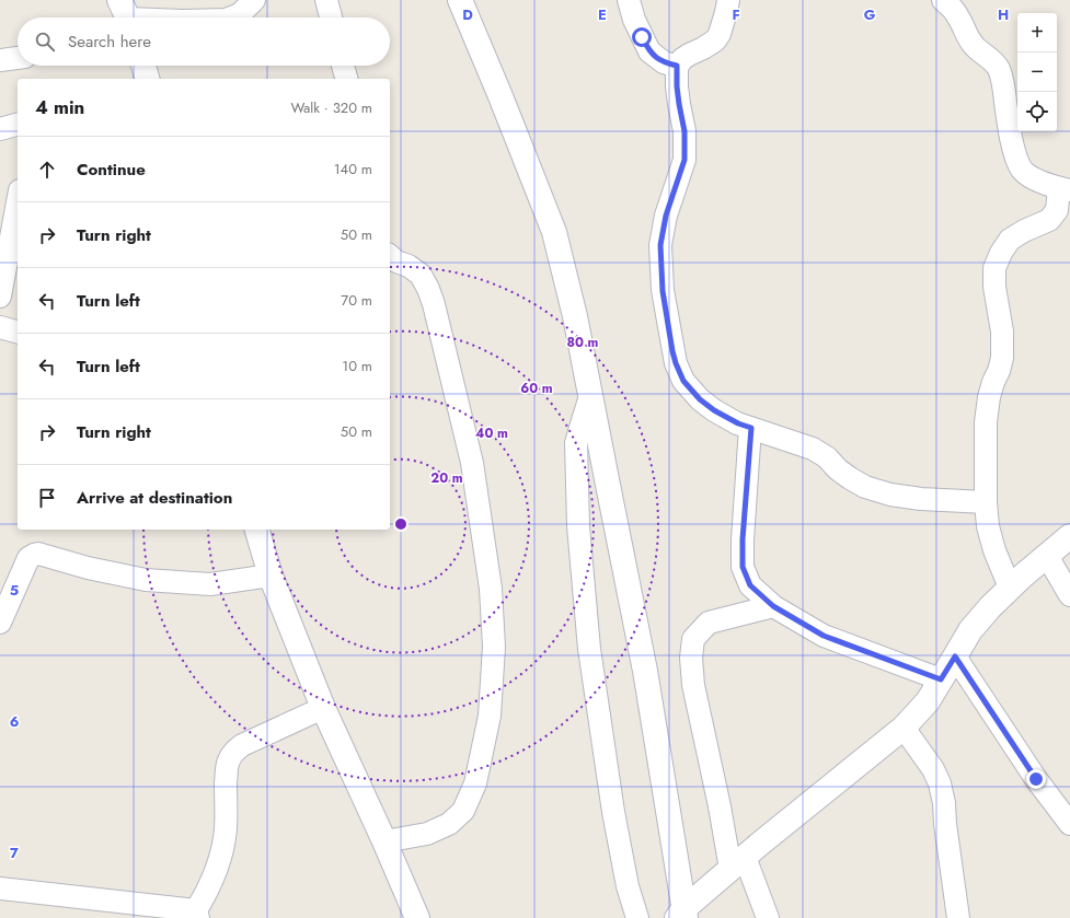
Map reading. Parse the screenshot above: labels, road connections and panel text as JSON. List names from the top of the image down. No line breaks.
{"page":{"map_buttons":["+","−"],"search":"Search here","heading":["4 min","Walk · 320 m"],"list":[["Continue","140 m"],["Turn right","50 m"],["Turn left","70 m"],["Turn left","10 m"],["Turn right","50 m"],"Arrive at destination"]},"grid":{"columns":["D","E","F","G","H"],"rows":["5","6","7"]},"rings":["80 m","60 m","40 m","20 m"]}
